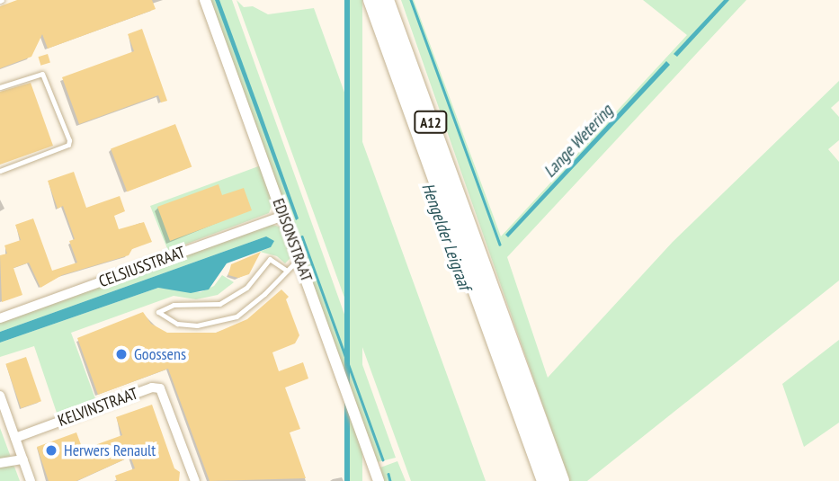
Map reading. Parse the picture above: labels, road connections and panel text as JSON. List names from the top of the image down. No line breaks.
{"streets":{"highway":["A12"],"street":["EDISONSTRAAT","CELSIUSSTRAAT","KELVINSTRAAT"]},"crossings":[["EDISONSTRAAT","CELSIUSSTRAAT"]],"water":["Lange Wetering","Hengelder Leigraaf"],"places":["Goossens","Herwers Renault"]}
